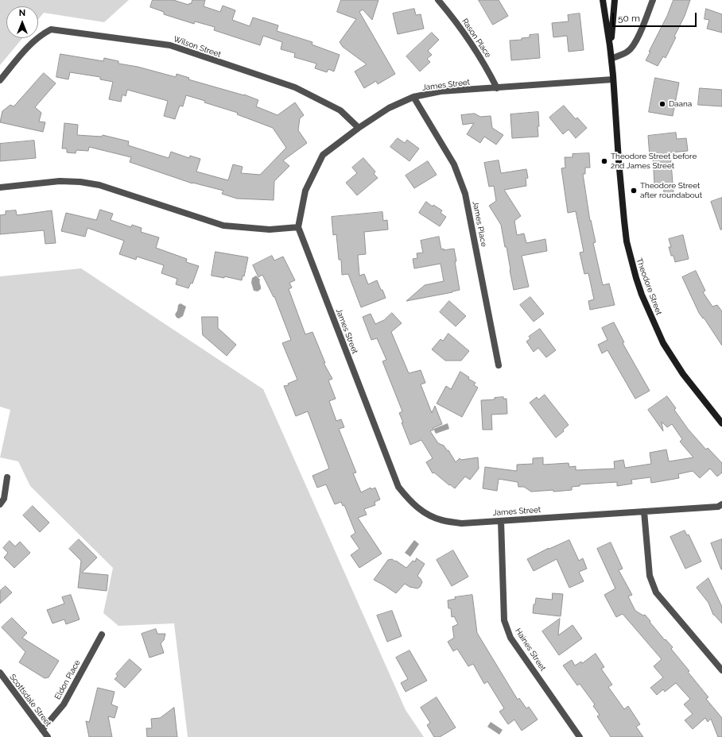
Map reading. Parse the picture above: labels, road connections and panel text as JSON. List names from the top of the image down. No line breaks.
{"streets":{"main road":["Theodore Street"],"street":["Rason Place","Wilson Street","James Street","James Place","Haines Street","Eldon Place","Scottsdale Street"]},"crossings":[["Rason Place","James Street"],["Wilson Street","James Street"],["James Street","James Place"],["James Street","Theodore Street"],["James Street","Haines Street"],["Eldon Place","Scottsdale Street"]],"places":["Daana","Theodore Street before 2nd James Street","Theodore Street after roundabout"],"scale_bar":"50 m","north":"top"}
